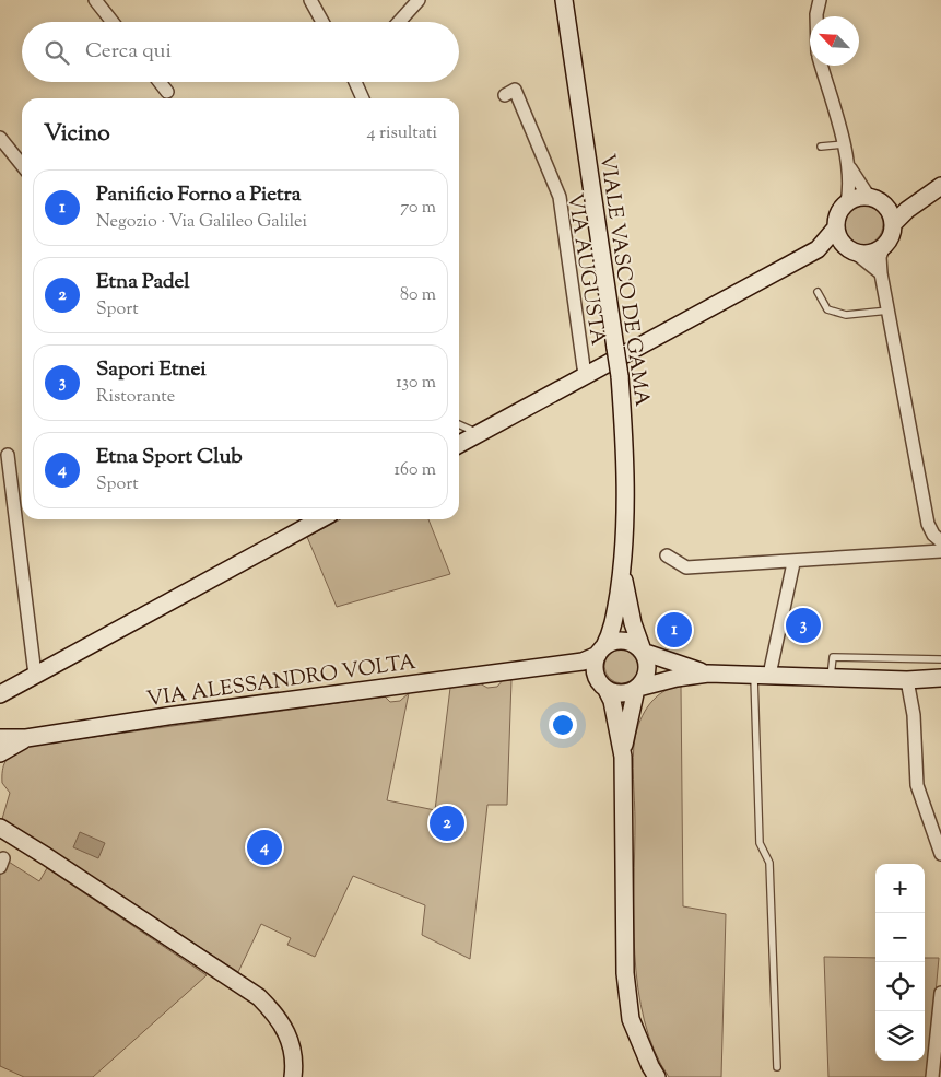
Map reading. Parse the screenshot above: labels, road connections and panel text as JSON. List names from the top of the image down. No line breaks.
{"streets":{"street":["VIA AUGUSTA","VIALE VASCO DE GAMA","VIA ALESSANDRO VOLTA"]},"north":"top left","page":{"search":"Cerca qui","heading":["Vicino","4 risultati"],"list":[{"mark":"1","name":"Panificio Forno a Pietra","note":"Negozio · Via Galileo Galilei","value":"70 m"},{"mark":"2","name":"Etna Padel","note":"Sport","value":"80 m"},{"mark":"3","name":"Sapori Etnei","note":"Ristorante","value":"130 m"},{"mark":"4","name":"Etna Sport Club","note":"Sport","value":"160 m"}],"pins":["3","1","2","4"],"map_buttons":["+","−"]}}
